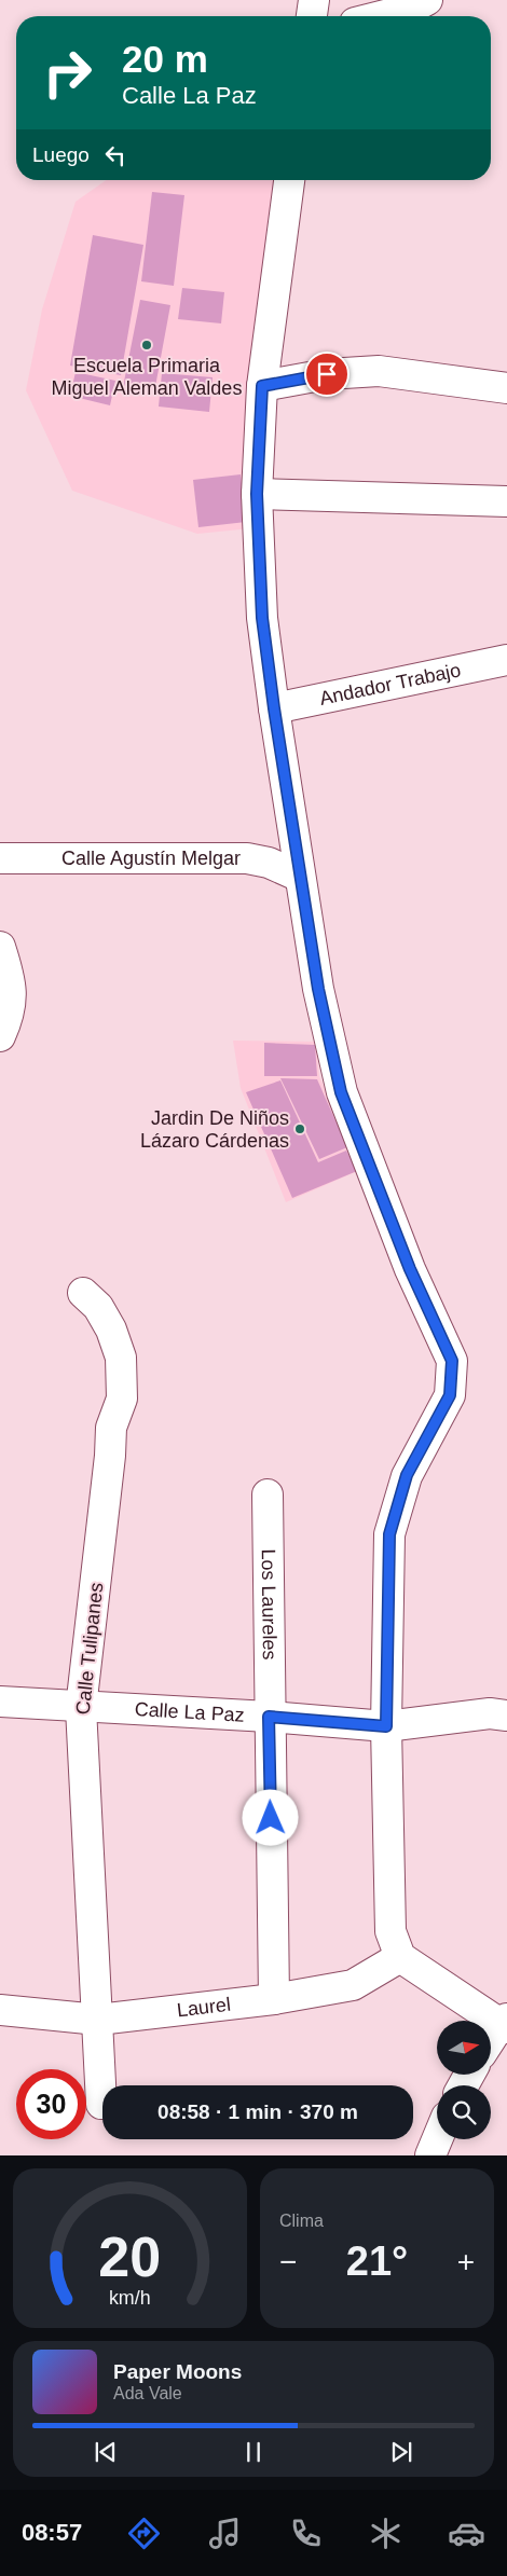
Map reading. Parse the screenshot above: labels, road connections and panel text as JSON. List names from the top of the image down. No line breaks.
{"streets":{"street":["Andador Trabajo","Calle Agustín Melgar","Los Laureles","Calle Tulipanes","Calle La Paz","Laurel"]},"crossings":[["Los Laureles","Calle La Paz"],["Los Laureles","Laurel"],["Calle Tulipanes","Calle La Paz"],["Calle Tulipanes","Laurel"]],"places":["Escuela Primaria Miguel Aleman Valdes","Jardin De Niños Lázaro Cárdenas"],"north":"right","page":{"turn":["20 m","Calle La Paz"],"then":"Luego","limit":"30","trip":"08:58 · 1 min · 370 m","tile":"Clima","heat":["−","21°","+"],"song":["Paper Moons","Ada Vale"],"tabs":"08:57","gauge":["20","km/h"]}}
